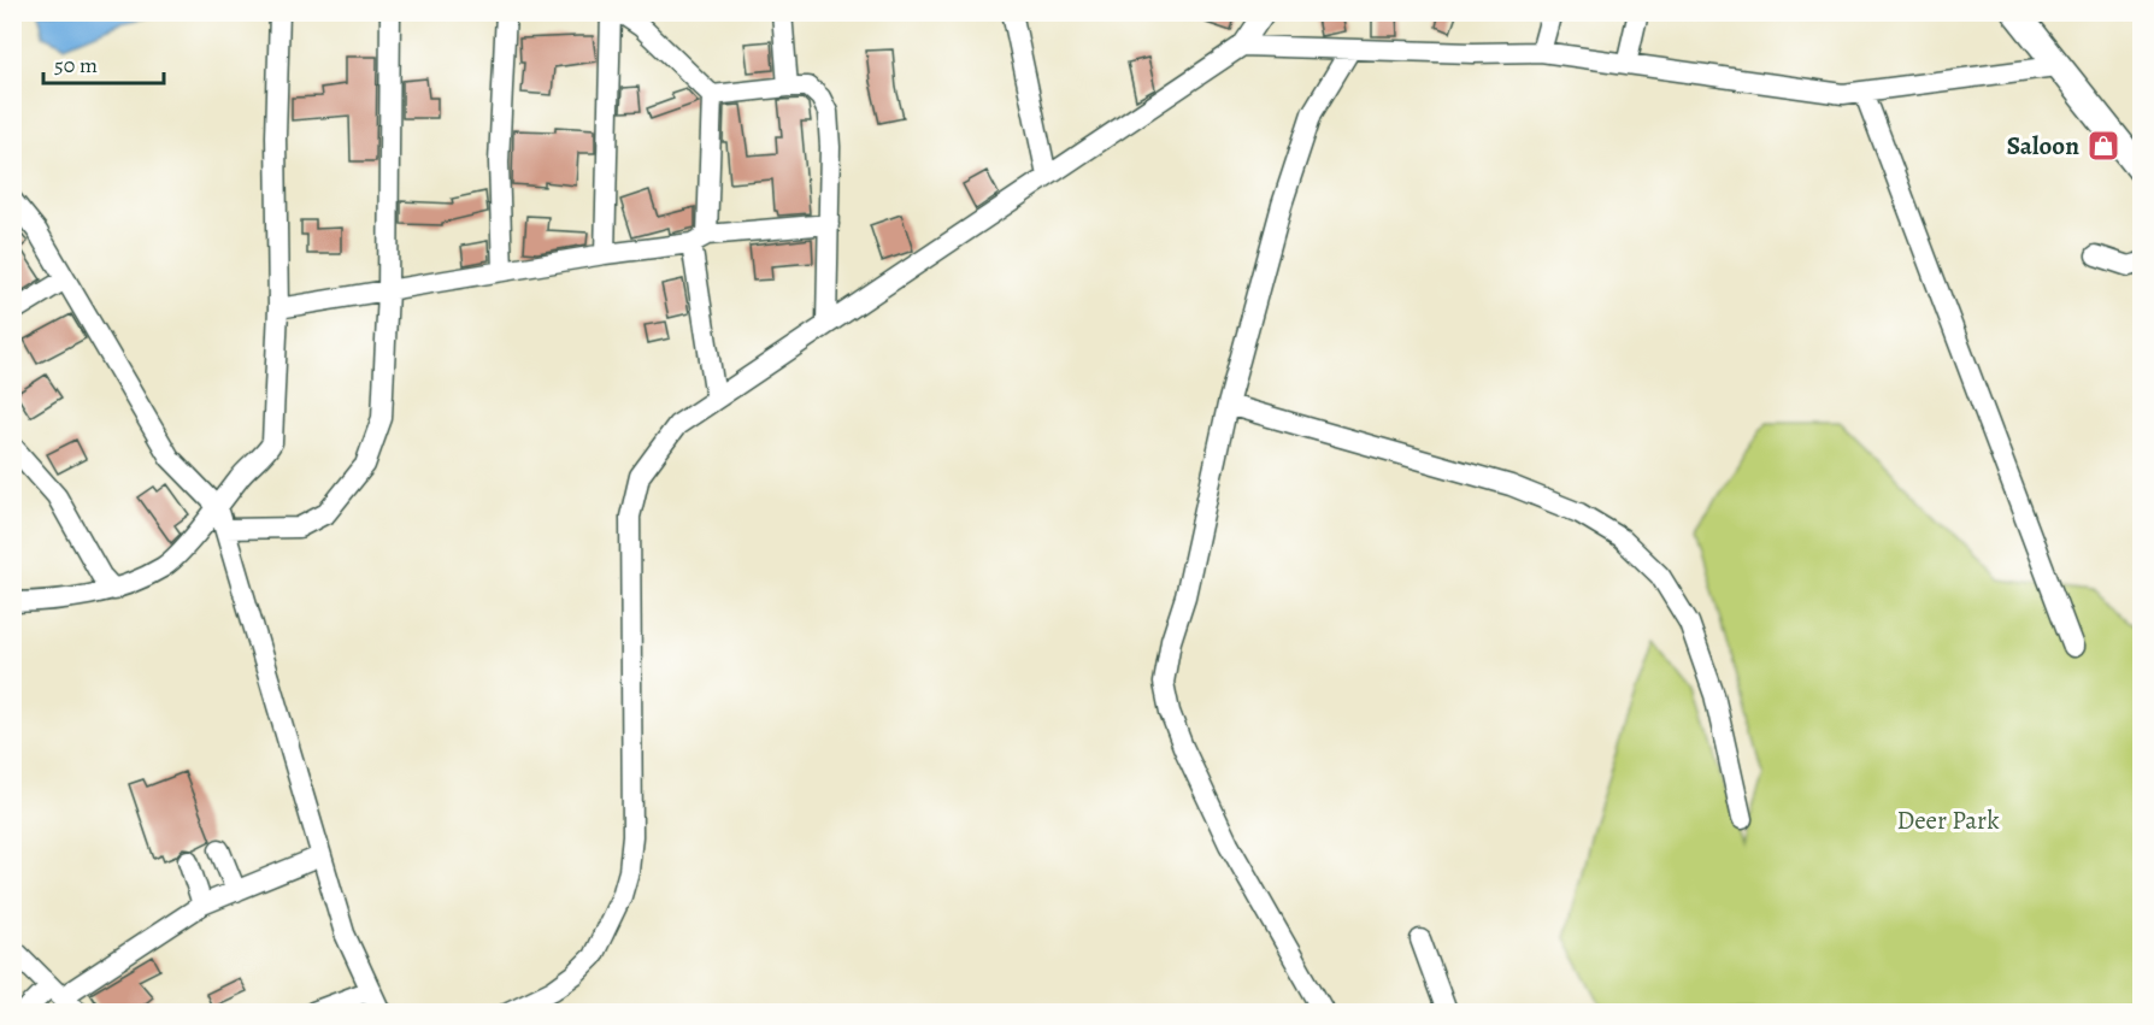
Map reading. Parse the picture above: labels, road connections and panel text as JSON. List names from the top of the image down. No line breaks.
{"parks":["Deer Park"],"places":{"shop":["Saloon"]},"scale_bar":"50 m"}
